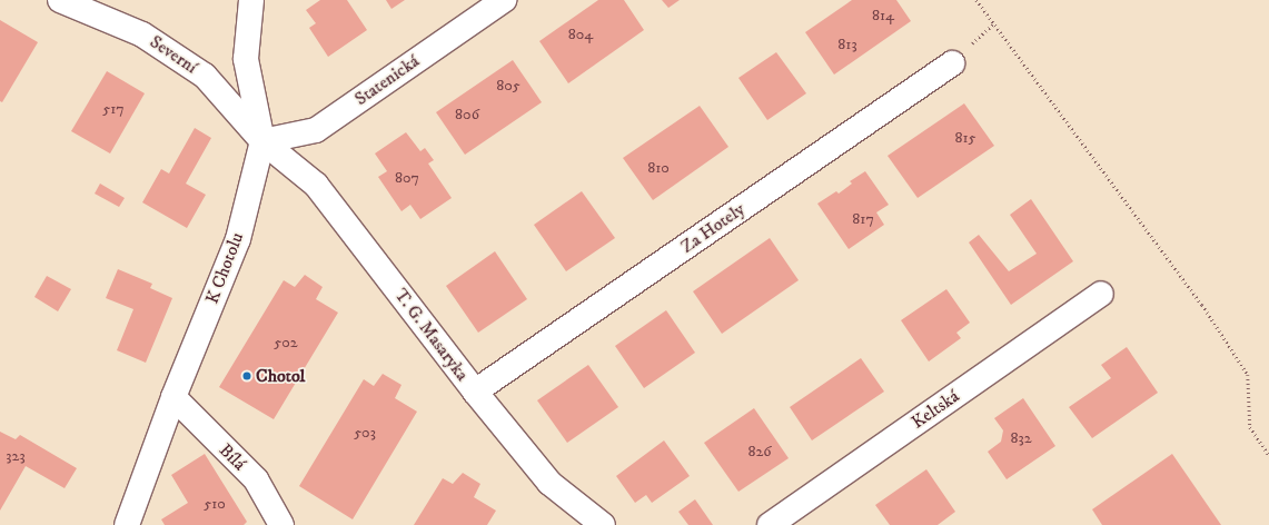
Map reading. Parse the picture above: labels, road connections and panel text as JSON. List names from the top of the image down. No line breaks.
{"streets":{"street":["Severní","Statenická","Za Hotely","K Chotolu","T. G. Masaryka","Keltská","Bílá"]},"crossings":[["Severní","Statenická"],["Severní","K Chotolu"],["Severní","T. G. Masaryka"],["Statenická","K Chotolu"],["Statenická","T. G. Masaryka"],["Za Hotely","T. G. Masaryka"],["K Chotolu","T. G. Masaryka"],["K Chotolu","Bílá"]],"places":["Chotol"],"house_numbers":["814","804","813","805","517","806","815","810","807","817","502","503","832","826","323","510"]}
